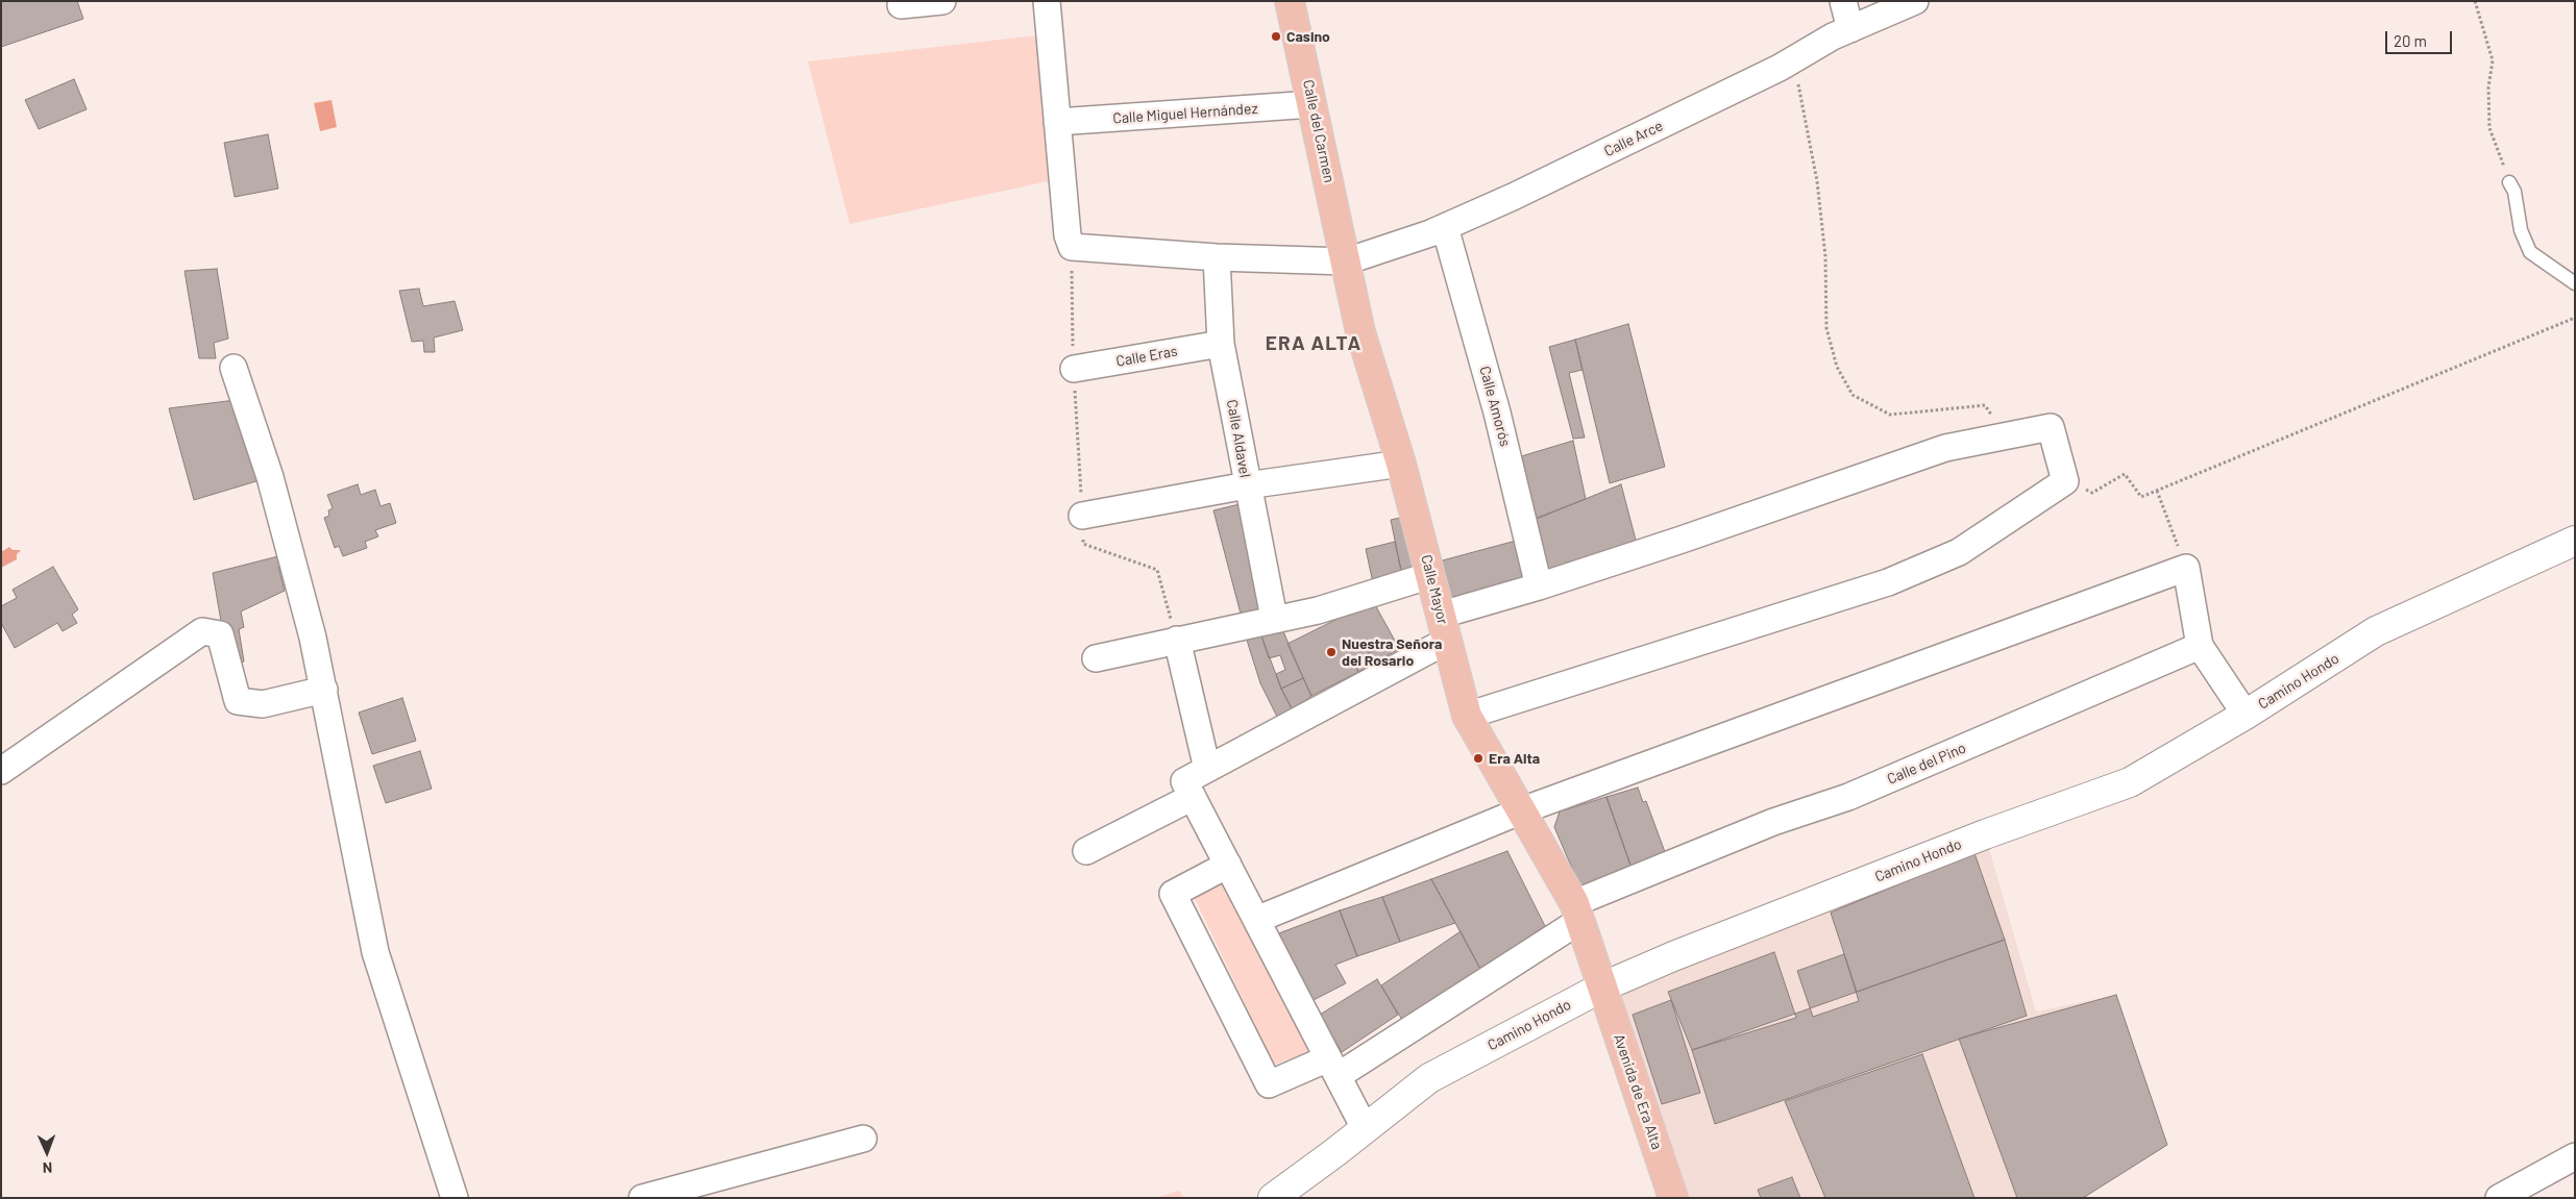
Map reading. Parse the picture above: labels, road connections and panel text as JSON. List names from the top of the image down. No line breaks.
{"streets":{"main road":["Calle del Carmen","Calle Mayor","Camino Hondo","Avenida de Era Alta"],"street":["Calle Miguel Hernández","Calle Arce","Calle Eras","Calle Amorós","Calle Aldavel","Calle del Pino"]},"crossings":[["Calle Miguel Hernández","Calle del Carmen"],["Calle del Carmen","Calle Arce"],["Calle del Carmen","Calle Mayor"],["Calle Arce","Calle Amorós"],["Calle Arce","Calle Mayor"],["Calle Eras","Calle Aldavel"],["Calle Mayor","Camino Hondo"],["Calle Mayor","Calle del Pino"],["Calle Mayor","Avenida de Era Alta"],["Camino Hondo","Avenida de Era Alta"]],"districts":["ERA ALTA"],"places":["Casino","Nuestra Señora del Rosario","Era Alta"],"scale_bar":"20 m","north":"bottom"}
